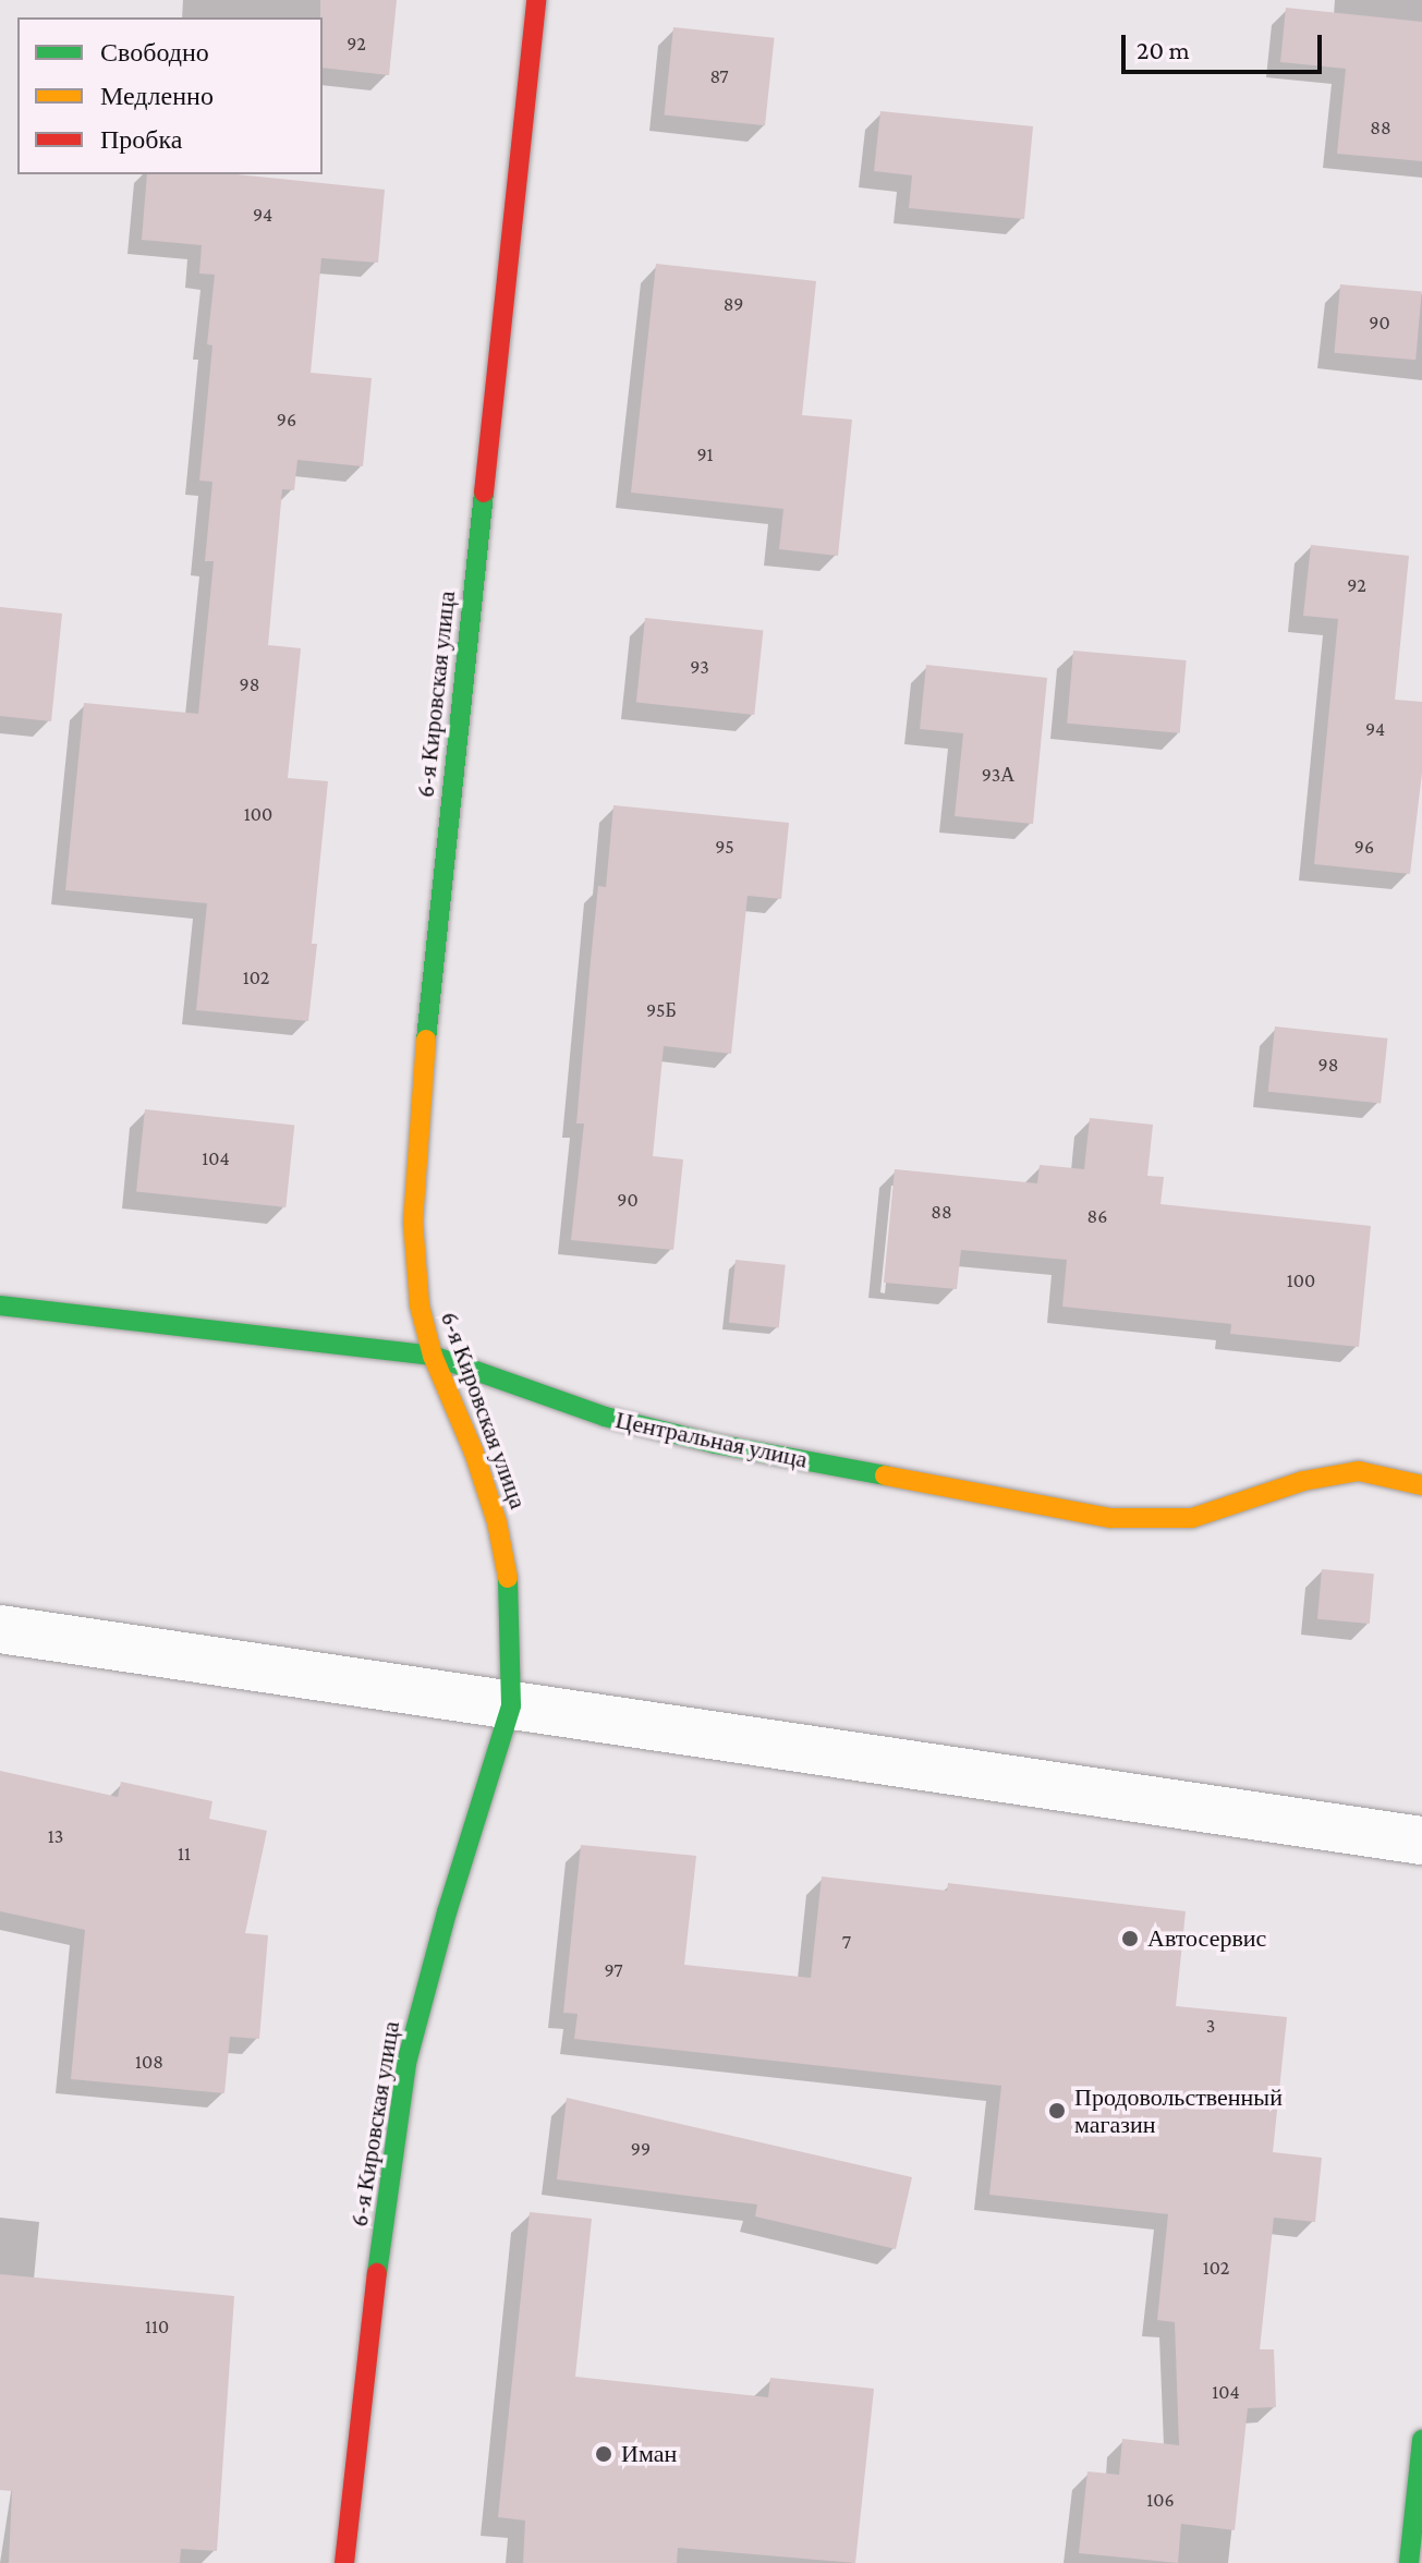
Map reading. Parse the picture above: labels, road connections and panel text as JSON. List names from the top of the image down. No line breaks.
{"streets":{"street":["6-я Кировская улица","Центральная улица"]},"crossings":[["6-я Кировская улица","Центральная улица"]],"places":["Автосервис","Продовольственный магазин","Иман"],"house_numbers":["92","87","88","94","89","90","96","91","92","93","98","94","93А","100","95","96","102","95Б","98","104","90","88","86","100","13","11","7","97","3","108","99","102","110","104","106"],"legend":["Свободно","Медленно","Пробка"],"scale_bar":"20 m"}
